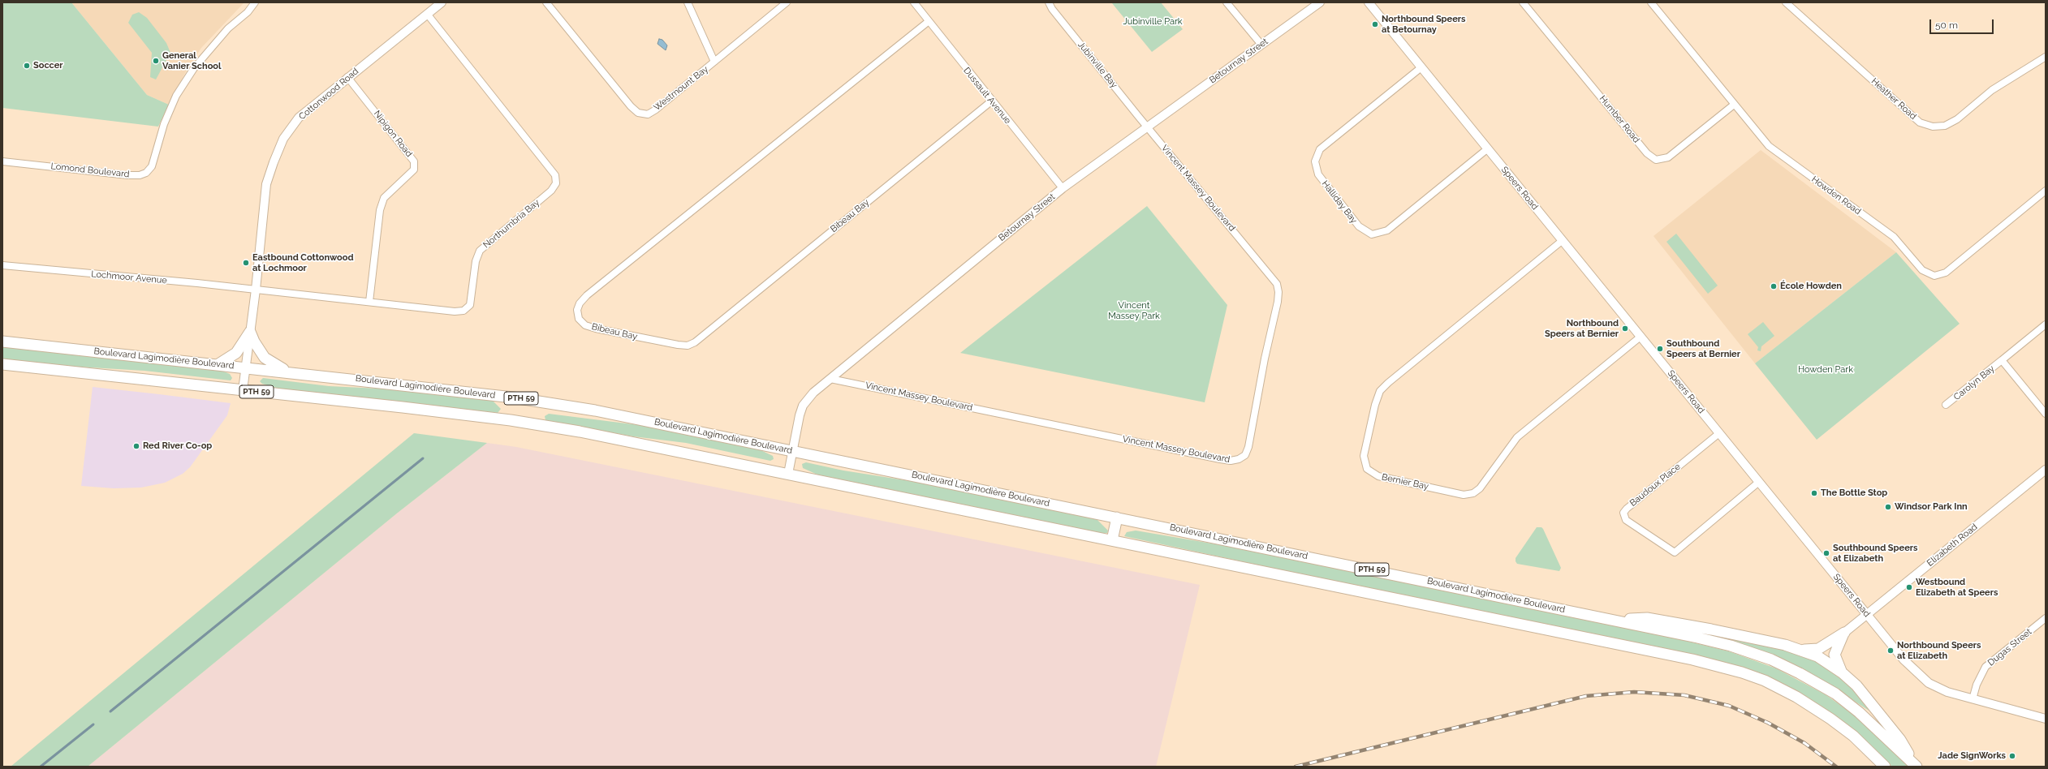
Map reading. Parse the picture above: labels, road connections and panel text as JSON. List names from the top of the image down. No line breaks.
{"streets":{"main road":["Boulevard Lagimodière Boulevard","PTH 59"],"street":["Betournay Street","Jubinville Bay","Westmount Bay","Cottonwood Road","Dussault Avenue","Heather Road","Humber Road","Nipigon Road","Lomond Boulevard","Vincent Massey Boulevard","Speers Road","Howden Road","Halliday Bay","Bibeau Bay","Northumbria Bay","Lochmoor Avenue","Carolyn Bay","Bernier Bay","Baudoux Place","Elizabeth Road","Dugas Street"]},"crossings":[["Betournay Street","Jubinville Bay"],["Betournay Street","Dussault Avenue"],["Betournay Street","Vincent Massey Boulevard"],["Betournay Street","Boulevard Lagimodière Boulevard"],["Betournay Street","PTH 59"],["Jubinville Bay","Vincent Massey Boulevard"],["Cottonwood Road","Nipigon Road"],["Cottonwood Road","Northumbria Bay"],["Cottonwood Road","Lochmoor Avenue"],["Cottonwood Road","Boulevard Lagimodière Boulevard"],["Cottonwood Road","PTH 59"],["Dussault Avenue","Bibeau Bay"],["Humber Road","Howden Road"],["Nipigon Road","Northumbria Bay"],["Speers Road","Halliday Bay"],["Speers Road","Bernier Bay"],["Speers Road","Baudoux Place"],["Speers Road","Elizabeth Road"],["Speers Road","Dugas Street"],["Northumbria Bay","Lochmoor Avenue"]],"parks":["Jubinville Park","Vincent Massey Park","Howden Park"],"places":["Northbound Speers at Betournay","General Vanier School","Soccer","Eastbound Cottonwood at Lochmoor","École Howden","Northbound Speers at Bernier","Southbound Speers at Bernier","Red River Co-op","The Bottle Stop","Windsor Park Inn","Southbound Speers at Elizabeth","Westbound Elizabeth at Speers","Northbound Speers at Elizabeth","Jade SignWorks"],"scale_bar":"50 m"}
